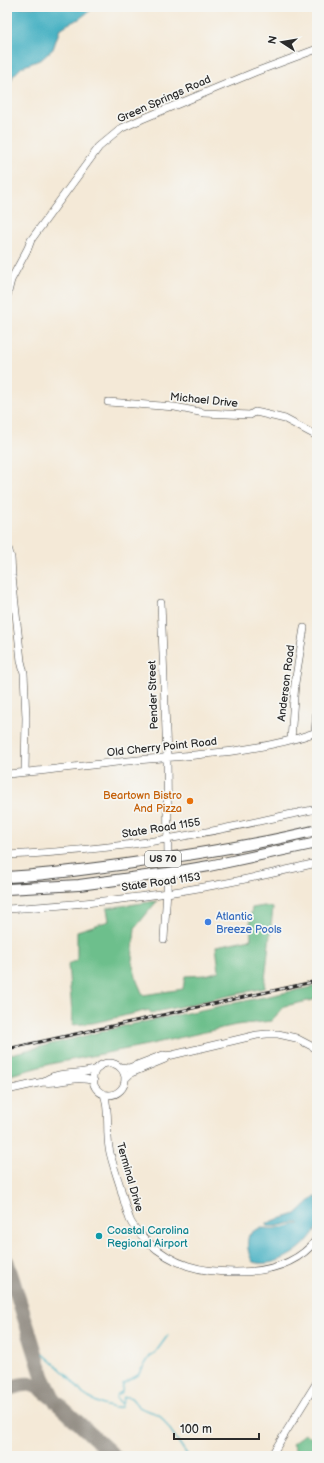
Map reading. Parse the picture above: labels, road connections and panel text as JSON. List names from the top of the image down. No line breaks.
{"streets":{"highway":["US 70"],"street":["Green Springs Road","Michael Drive","Anderson Road","Pender Street","Old Cherry Point Road","State Road 1155","State Road 1153","Terminal Drive"]},"crossings":[["Anderson Road","Old Cherry Point Road"],["Pender Street","Old Cherry Point Road"],["Pender Street","State Road 1155"],["Pender Street","US 70"]],"places":["Beartown Bistro And Pizza","Atlantic Breeze Pools","Coastal Carolina Regional Airport"],"scale_bar":"100 m","north":"left"}
